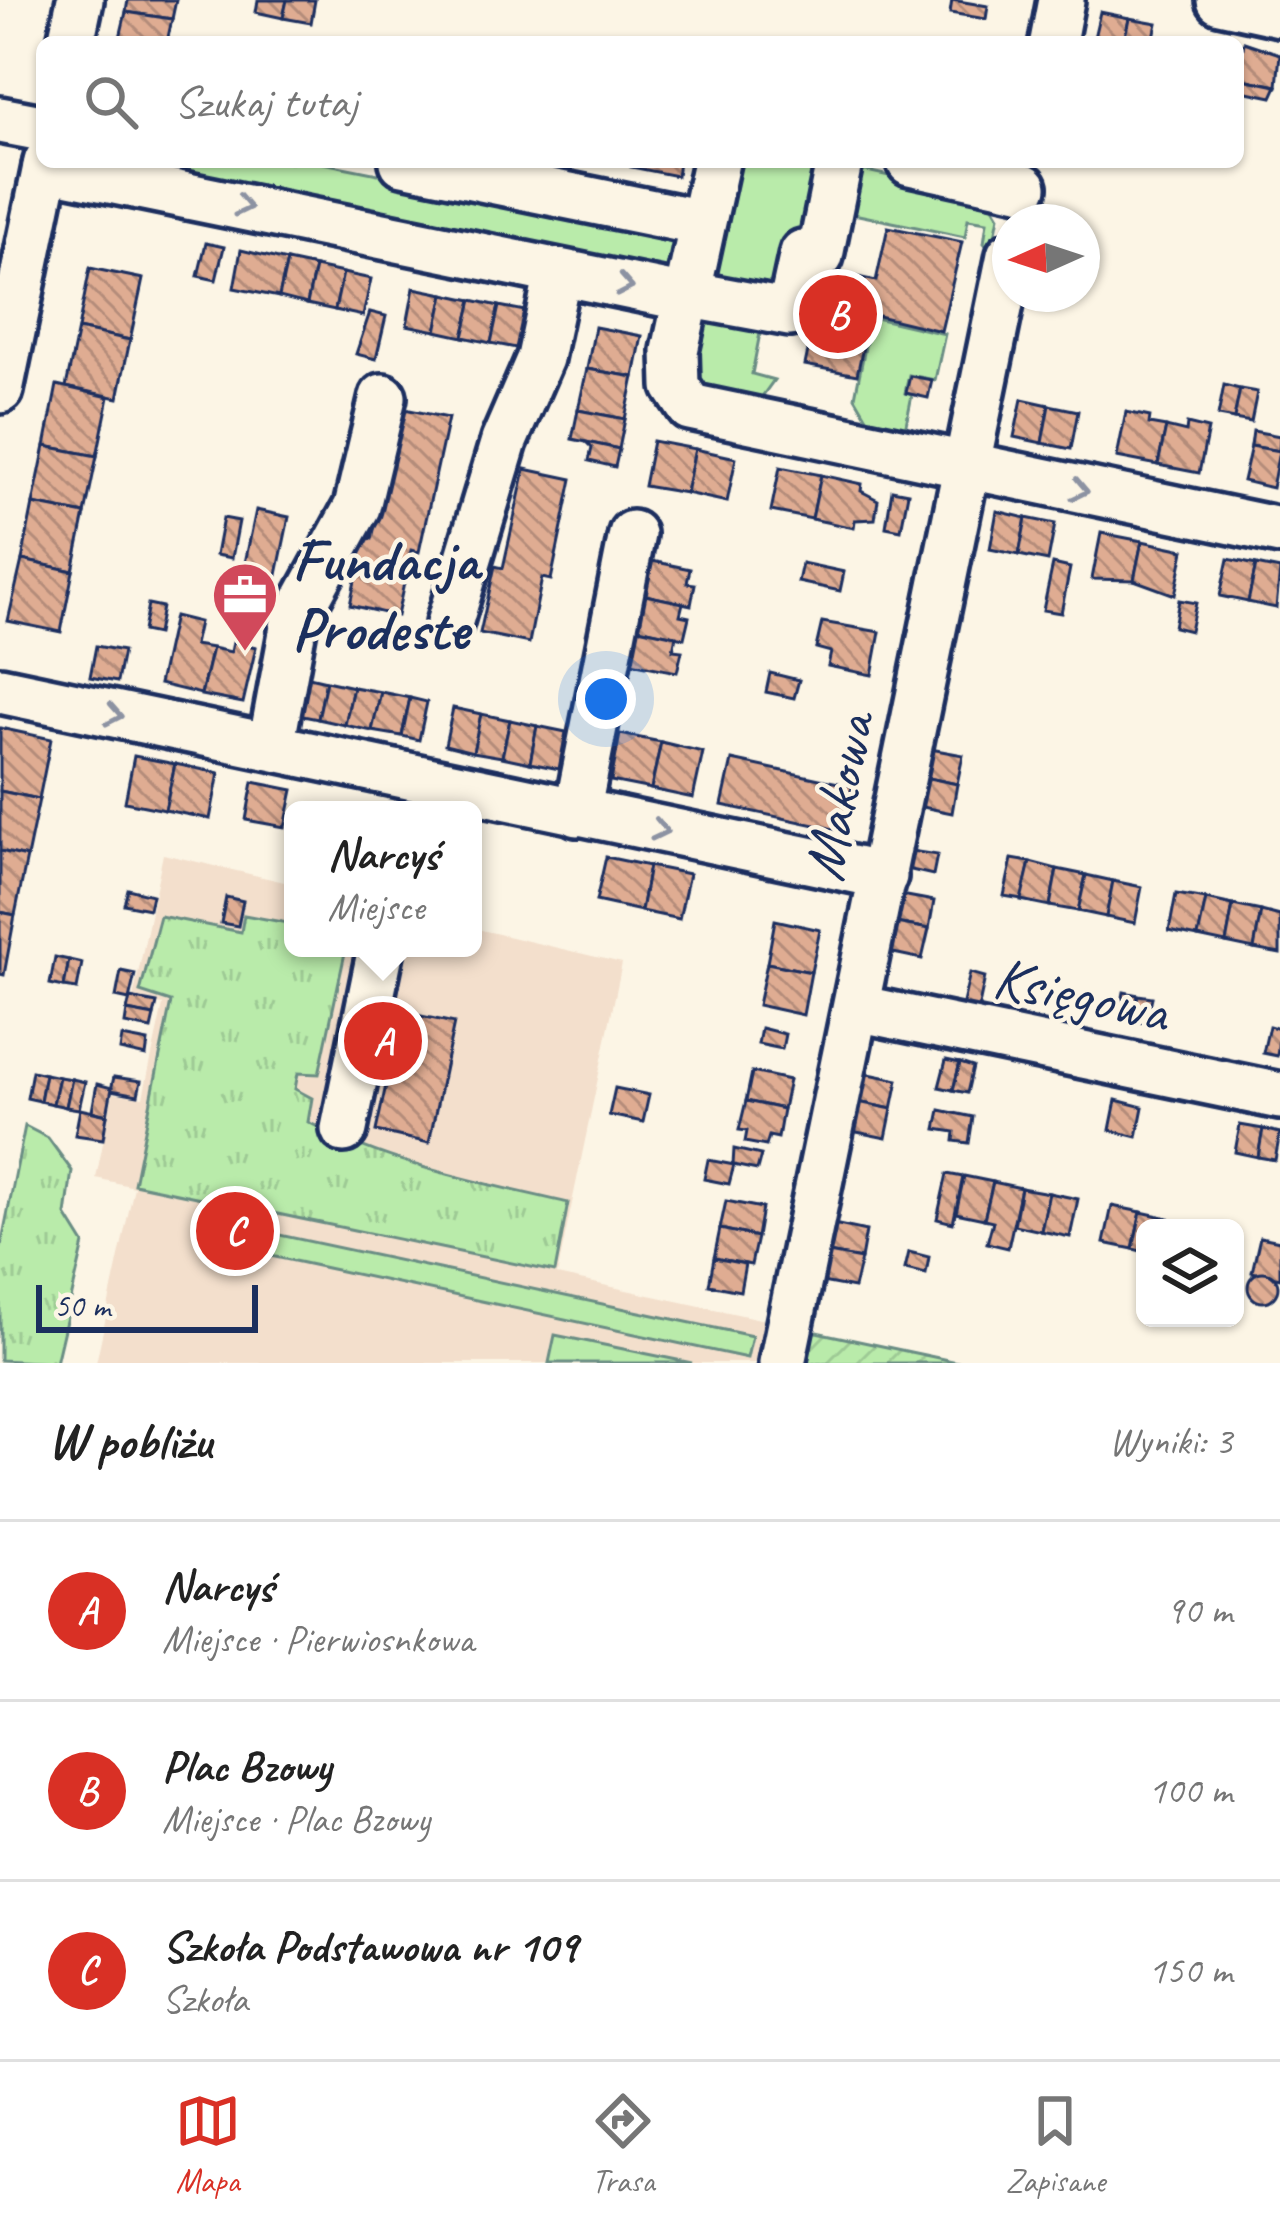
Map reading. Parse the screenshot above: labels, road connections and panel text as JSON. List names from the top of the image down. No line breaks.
{"streets":{"street":["Makowa","Księgowa"]},"crossings":[["Makowa","Księgowa"]],"places":{"office":["Fundacja Prodeste"]},"scale_bar":"50 m","north":"left","page":{"search":"Szukaj tutaj","pins":["B","A","C"],"popup":["Narcyś","Miejsce"],"scale":"50 m","heading":["W pobliżu","Wyniki: 3"],"list":[{"mark":"A","name":"Narcyś","note":"Miejsce · Pierwiosnkowa","value":"90 m"},{"mark":"B","name":"Plac Bzowy","note":"Miejsce · Plac Bzowy","value":"100 m"},{"mark":"C","name":"Szkoła Podstawowa nr 109","note":"Szkoła","value":"150 m"}],"nav":["Mapa","Trasa","Zapisane"]}}
